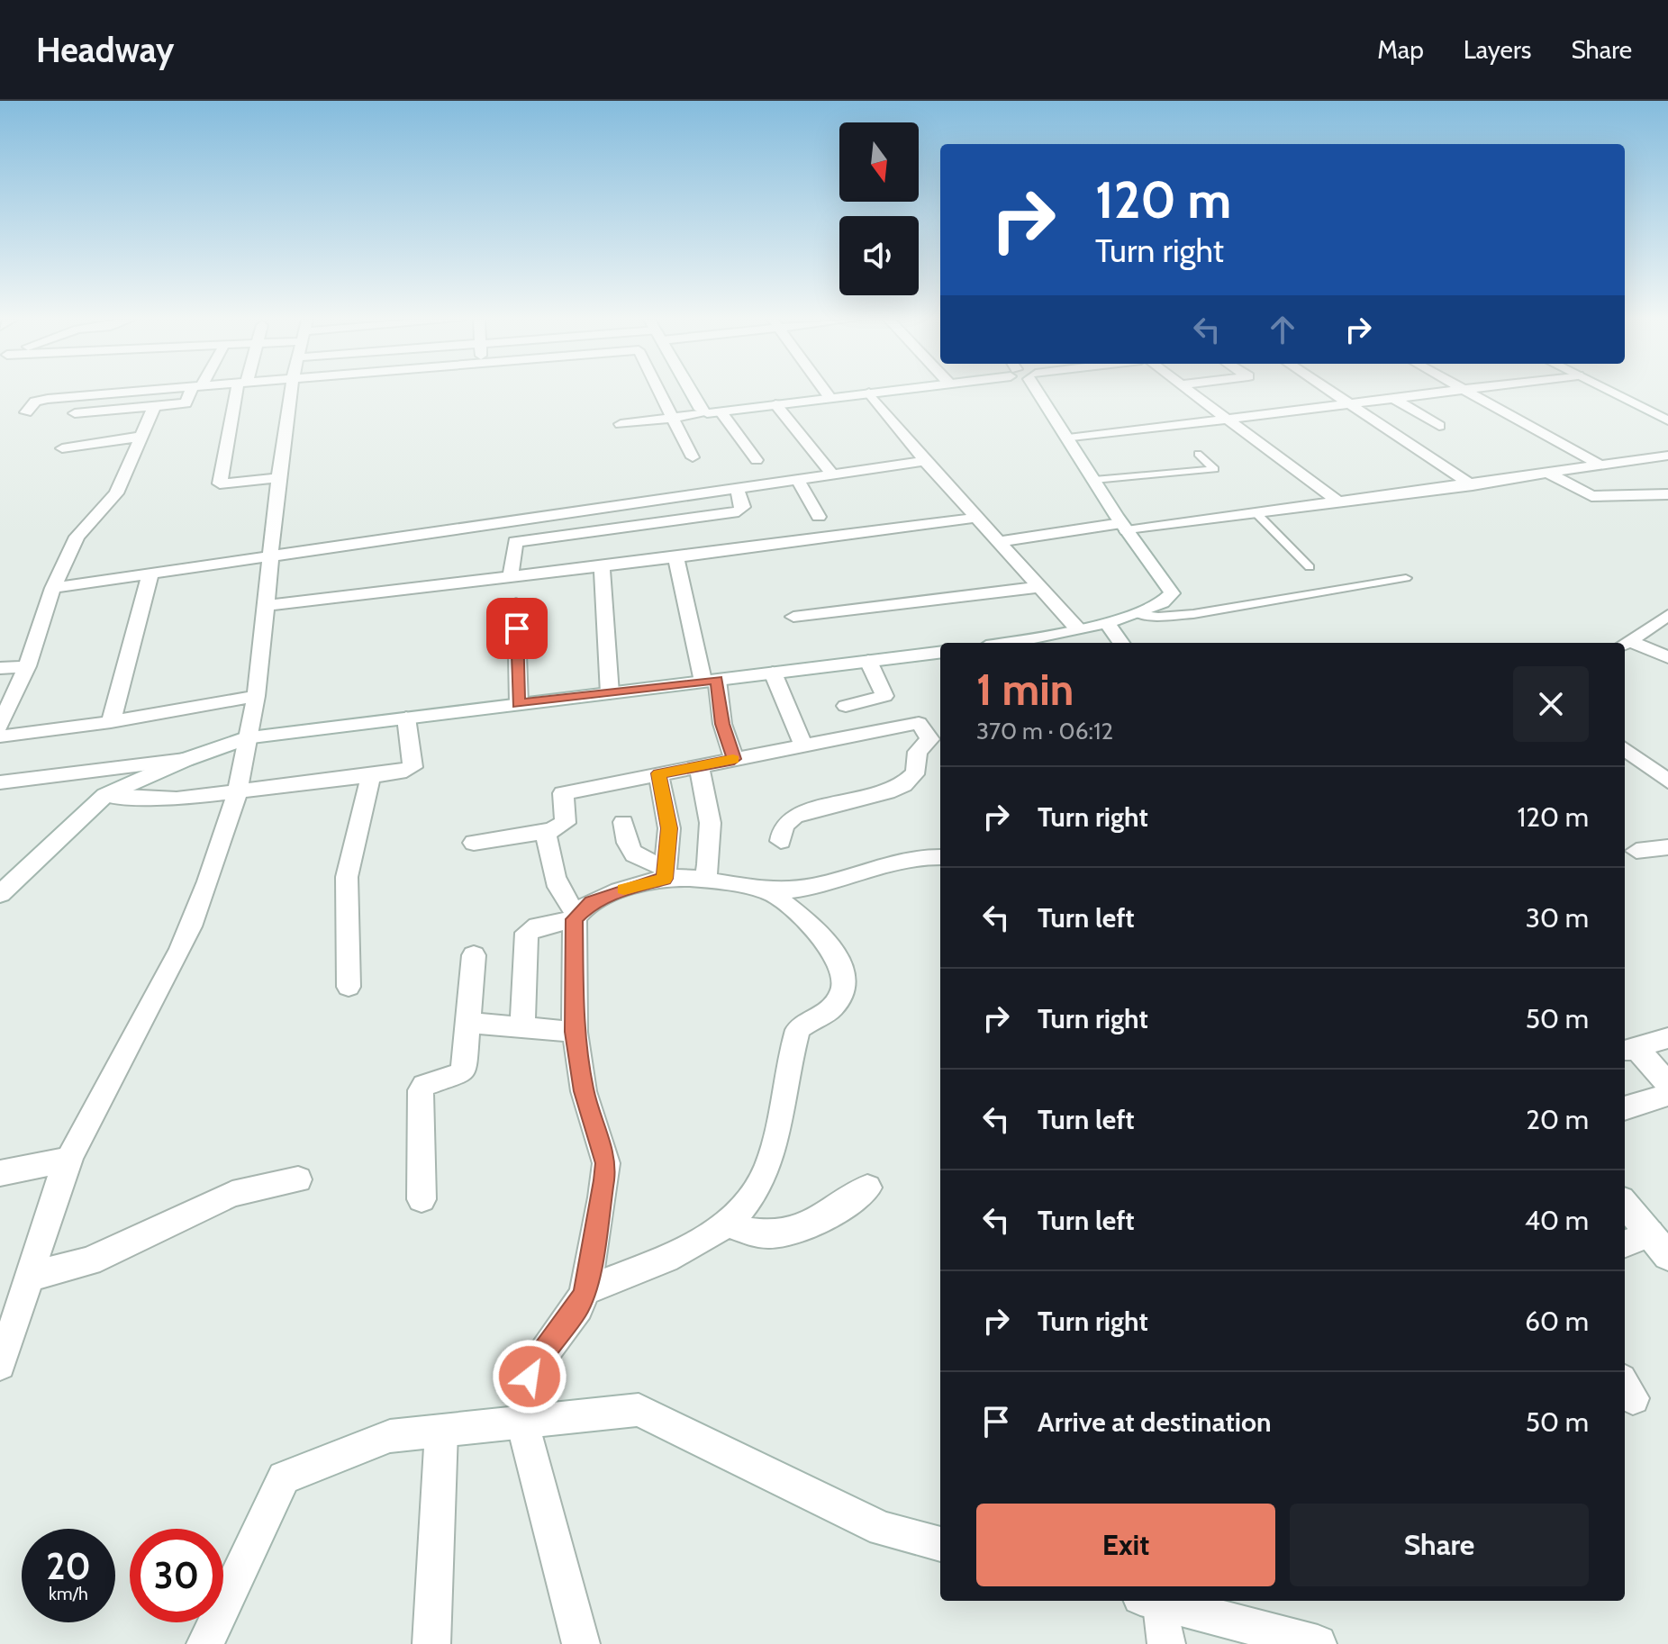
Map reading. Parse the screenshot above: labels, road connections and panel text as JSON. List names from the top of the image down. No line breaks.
{"north":"bottom","page":{"header":"Headway","nav":["Map","Layers","Share"],"turn":["120 m","Turn right"],"heading":["1 min","370 m · 06:12"],"list":[{"name":"Turn right","value":"120 m"},{"name":"Turn left","value":"30 m"},{"name":"Turn right","value":"50 m"},{"name":"Turn left","value":"20 m"},{"name":"Turn left","value":"40 m"},{"name":"Turn right","value":"60 m"},{"name":"Arrive at destination","value":"50 m"}],"buttons":["Exit","Share"],"speed":"20 km/h","limit":"30"}}
